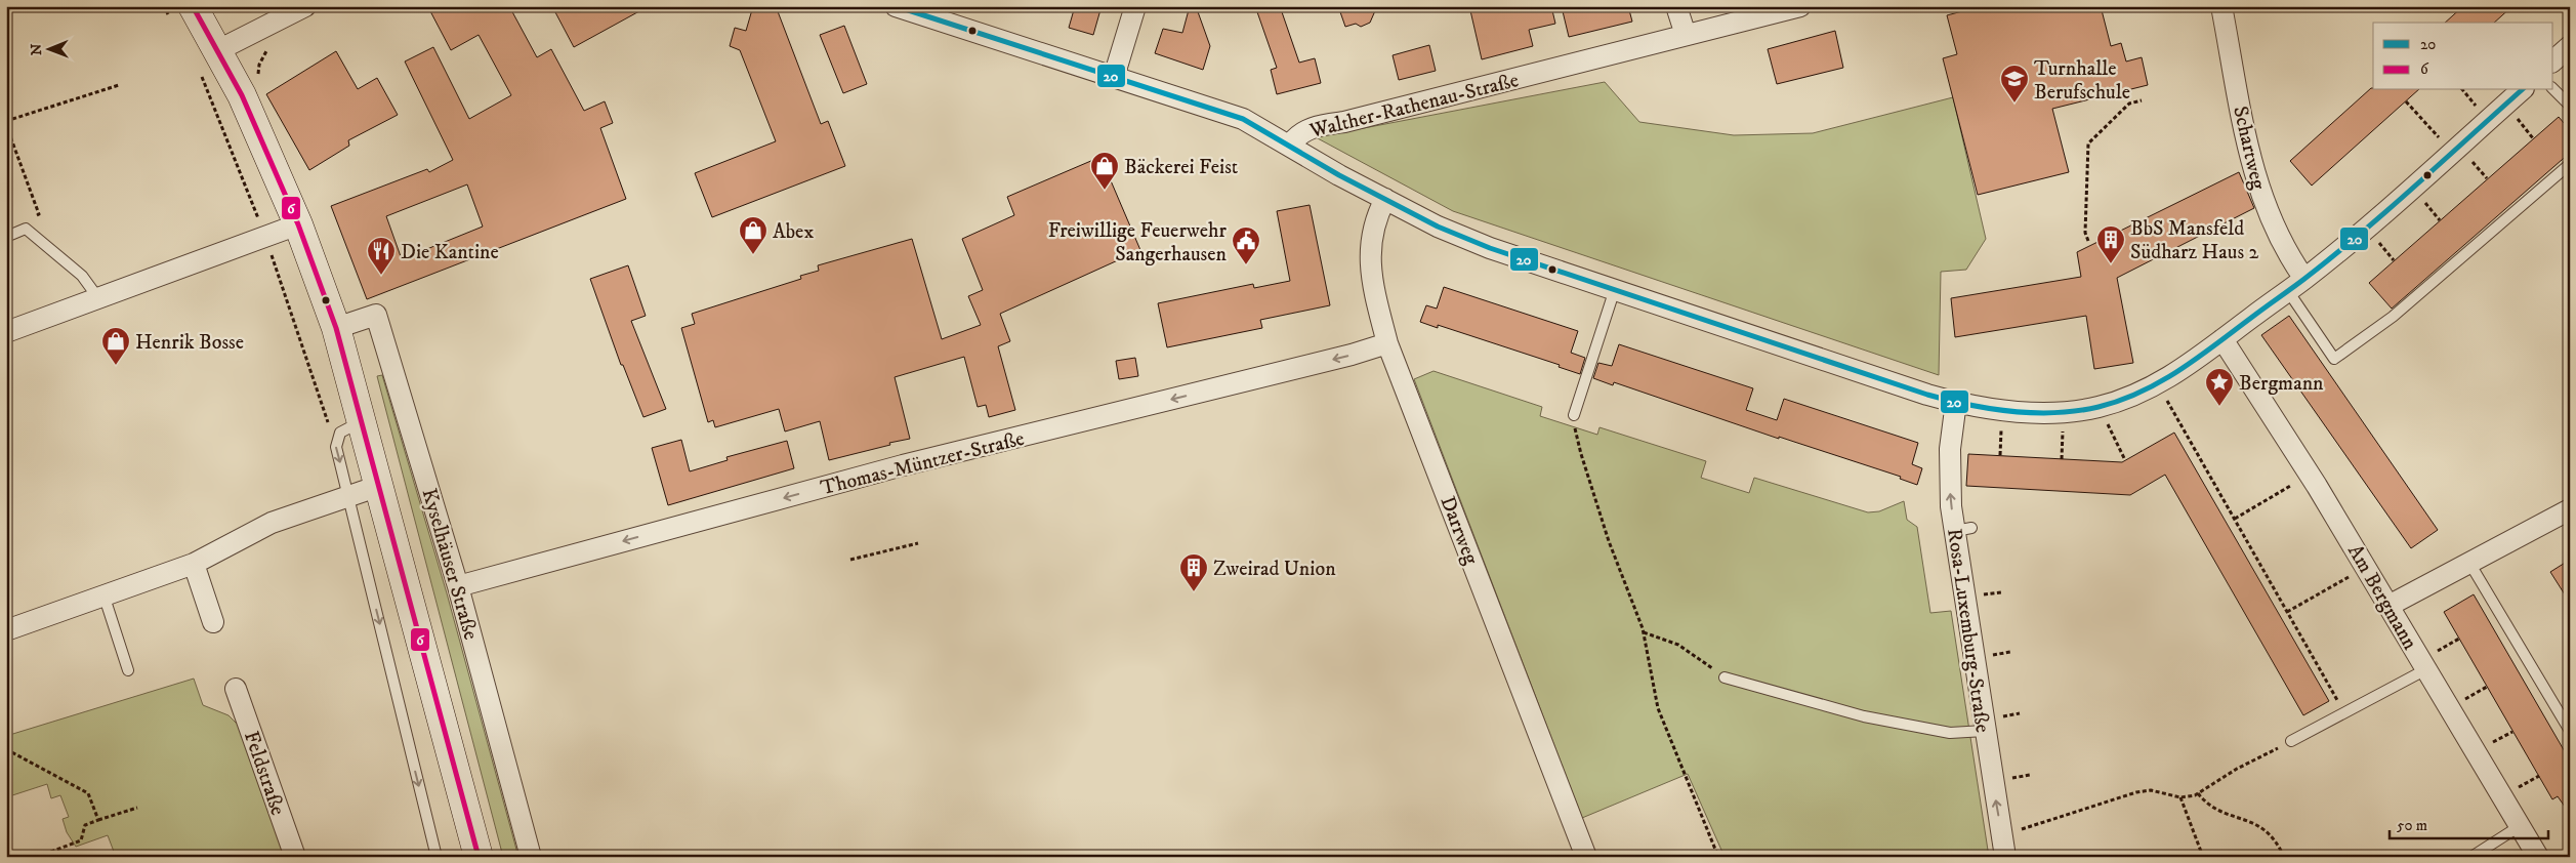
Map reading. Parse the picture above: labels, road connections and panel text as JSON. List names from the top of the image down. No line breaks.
{"streets":{"street":["Walther-Rathenau-Straße","Schartweg","Thomas-Müntzer-Straße","Darrweg","Kyselhäuser Straße","Am Bergmann","Rosa-Luxemburg-Straße","Feldstraße"]},"crossings":[["Thomas-Müntzer-Straße","Darrweg"],["Thomas-Müntzer-Straße","Kyselhäuser Straße"]],"one_way":["Thomas-Müntzer-Straße","Rosa-Luxemburg-Straße"],"places":{"school or university":["Turnhalle Berufschule"],"shop":["Bäckerei Feist","Abex","Henrik Bosse"],"building":["BbS Mansfeld Südharz Haus 2","Zweirad Union"],"public building":["Freiwillige Feuerwehr Sangerhausen"],"restaurant":["Die Kantine"],"place":["Bergmann"]},"lines":["transit line 20","transit line 6"],"legend":["20","6"],"scale_bar":"50 m","north":"left"}
